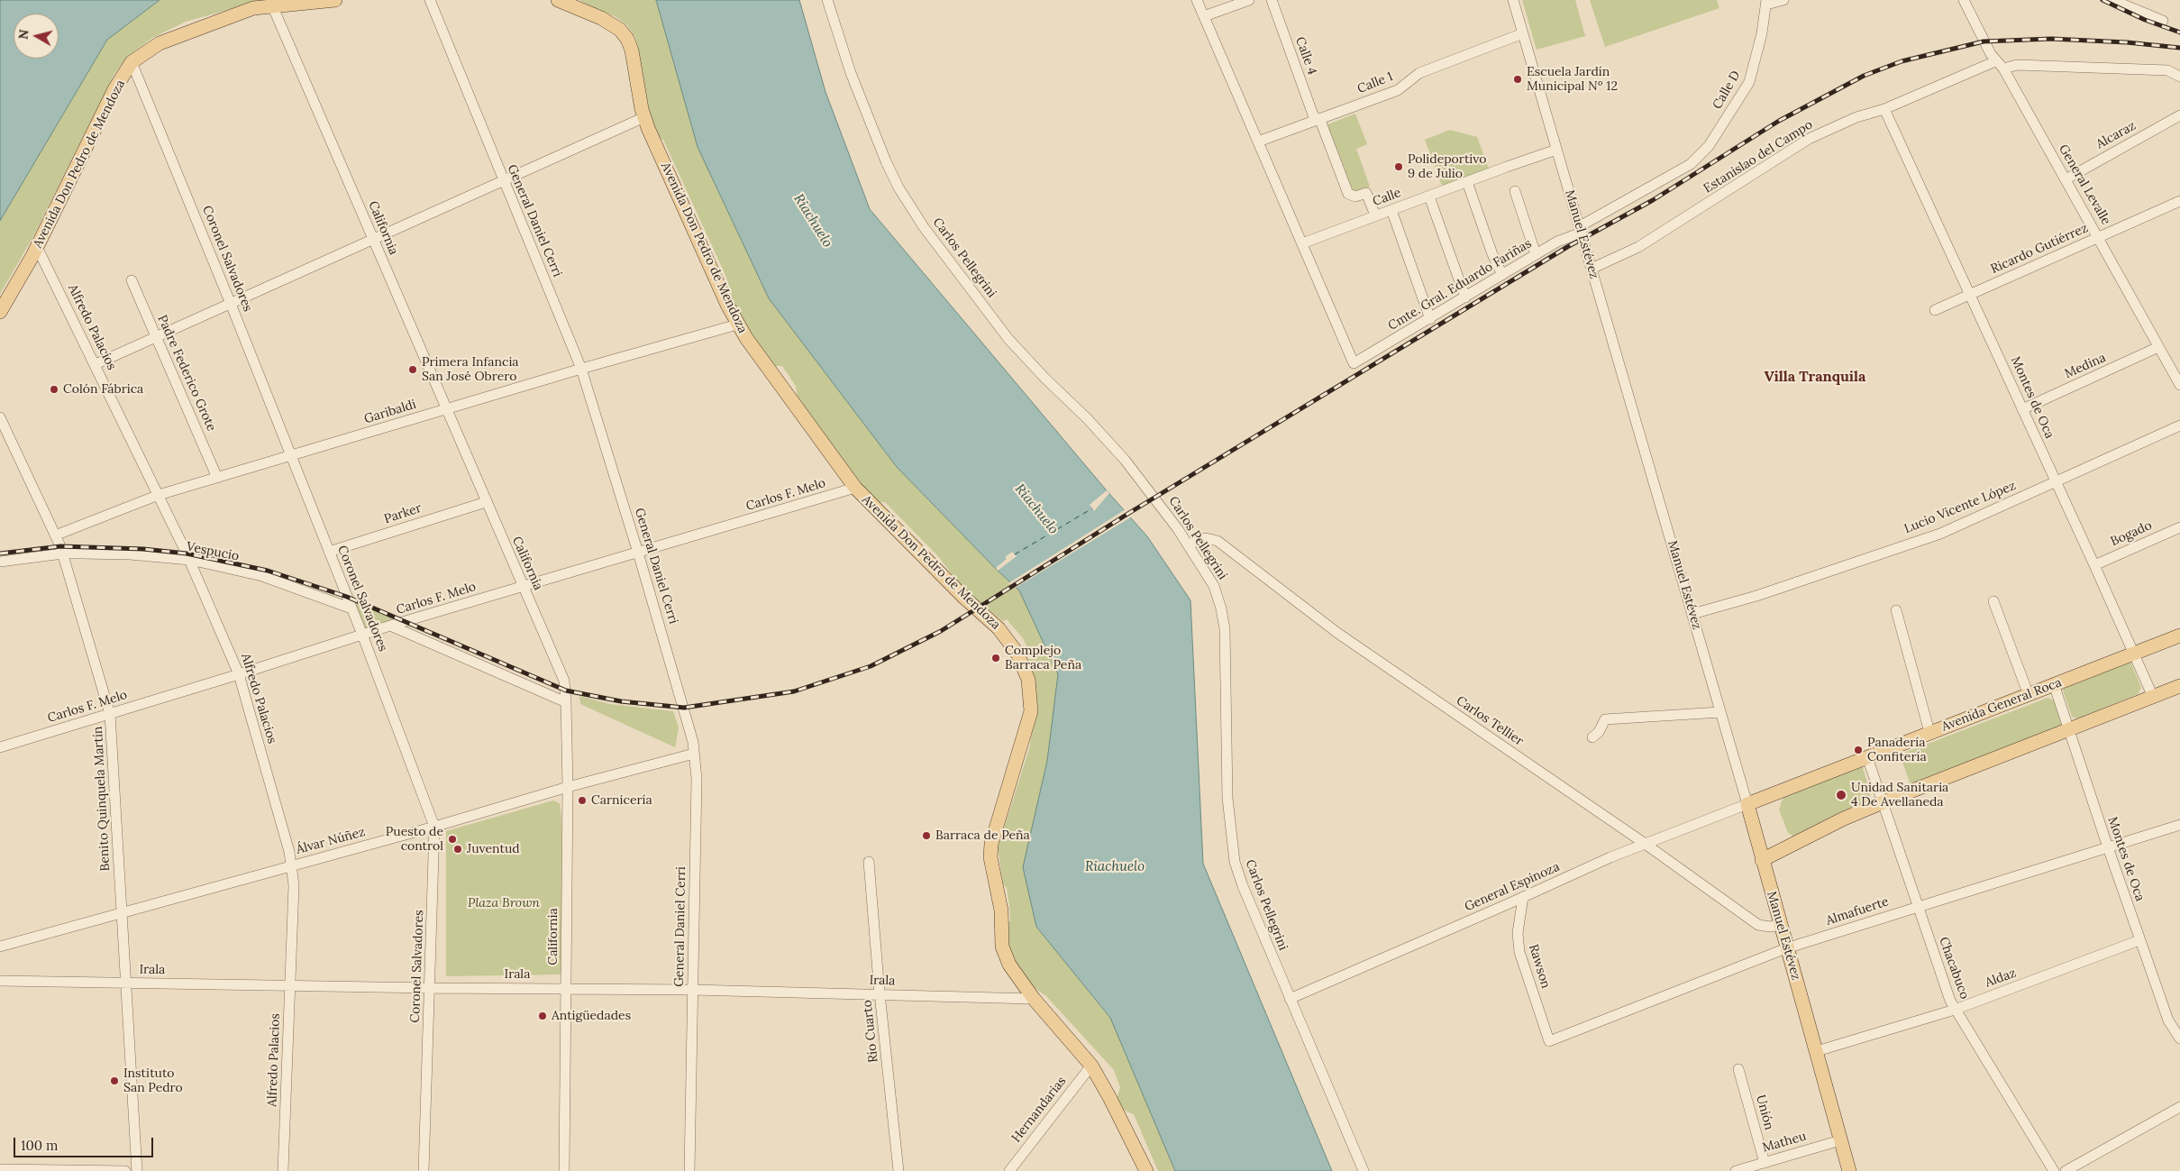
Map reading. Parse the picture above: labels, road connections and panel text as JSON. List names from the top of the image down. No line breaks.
{"streets":{"main road":["Avenida Don Pedro de Mendoza","Manuel Estévez","Avenida General Roca"],"street":["Calle 4","Calle 1","Calle D","Alcaraz","Estanislao del Campo","General Levalle","Calle","General Daniel Cerri","California","Ricardo Gutiérrez","Carlos Pellegrini","Coronel Salvadores","Cmte. Gral. Eduardo Fariñas","Alfredo Palacios","Medina","Padre Federico Grote","Montes de Oca","Garibaldi","Carlos F. Melo","Lucio Vicente López","Parker","Bogado","Vespucio","Carlos Tellier","Benito Quinquela Martín","Álvar Núñez","General Espinoza","Almafuerte","Rawson","Chacabuco","Irala","Aldaz","Río Cuarto","Hernandarias","Unión","Matheu"]},"crossings":[["Calle 4","Calle 1"],["Calle 4","Calle"],["Calle 1","Manuel Estévez"],["Calle D","Manuel Estévez"],["Calle D","Cmte. Gral. Eduardo Fariñas"],["Alcaraz","General Levalle"],["Estanislao del Campo","General Levalle"],["Estanislao del Campo","Manuel Estévez"],["Estanislao del Campo","Montes de Oca"],["Avenida Don Pedro de Mendoza","California"],["Avenida Don Pedro de Mendoza","Coronel Salvadores"],["Avenida Don Pedro de Mendoza","Alfredo Palacios"],["Avenida Don Pedro de Mendoza","Garibaldi"],["Avenida Don Pedro de Mendoza","Carlos F. Melo"],["Avenida Don Pedro de Mendoza","Irala"],["Avenida Don Pedro de Mendoza","Hernandarias"],["General Levalle","Ricardo Gutiérrez"],["General Levalle","Medina"],["Calle","Manuel Estévez"],["Calle","Cmte. Gral. Eduardo Fariñas"],["General Daniel Cerri","Garibaldi"],["General Daniel Cerri","Carlos F. Melo"],["General Daniel Cerri","Álvar Núñez"],["General Daniel Cerri","Irala"],["California","Garibaldi"],["California","Carlos F. Melo"],["California","Parker"],["California","Álvar Núñez"],["California","Irala"],["Manuel Estévez","Cmte. Gral. Eduardo Fariñas"],["Manuel Estévez","Lucio Vicente López"],["Manuel Estévez","Avenida General Roca"],["Manuel Estévez","Carlos Tellier"],["Manuel Estévez","General Espinoza"],["Manuel Estévez","Almafuerte"],["Manuel Estévez","Aldaz"],["Manuel Estévez","Matheu"],["Ricardo Gutiérrez","Montes de Oca"],["Carlos Pellegrini","Carlos Tellier"],["Carlos Pellegrini","General Espinoza"],["Coronel Salvadores","Garibaldi"],["Coronel Salvadores","Carlos F. Melo"],["Coronel Salvadores","Parker"],["Coronel Salvadores","Vespucio"],["Coronel Salvadores","Álvar Núñez"],["Coronel Salvadores","Irala"],["Alfredo Palacios","Garibaldi"],["Alfredo Palacios","Carlos F. Melo"],["Alfredo Palacios","Vespucio"],["Alfredo Palacios","Álvar Núñez"],["Alfredo Palacios","Irala"],["Medina","Montes de Oca"],["Padre Federico Grote","Garibaldi"],["Montes de Oca","Lucio Vicente López"],["Montes de Oca","Bogado"],["Montes de Oca","Avenida General Roca"],["Montes de Oca","Almafuerte"],["Montes de Oca","Aldaz"],["Garibaldi","Benito Quinquela Martín"],["Carlos F. Melo","Benito Quinquela Martín"],["Vespucio","Benito Quinquela Martín"],["Avenida General Roca","General Espinoza"],["Avenida General Roca","Chacabuco"],["Carlos Tellier","General Espinoza"],["Benito Quinquela Martín","Álvar Núñez"],["Benito Quinquela Martín","Irala"],["General Espinoza","Rawson"],["Almafuerte","Rawson"],["Almafuerte","Chacabuco"],["Chacabuco","Aldaz"],["Irala","Río Cuarto"],["Unión","Matheu"]],"districts":["Villa Tranquila"],"water":["Riachuelo"],"parks":["Plaza Brown"],"places":["Escuela Jardín Municipal Nº 12","Polideportivo 9 de Julio","Primera Infancia San José Obrero","Colón Fábrica","Complejo Barraca Peña","Panadería Confitería","Unidad Sanitaria 4 De Avellaneda","Carnicería","Barraca de Peña","Puesto de control","Juventud","Antigüedades","Instituto San Pedro"],"scale_bar":"100 m","north":"left"}
